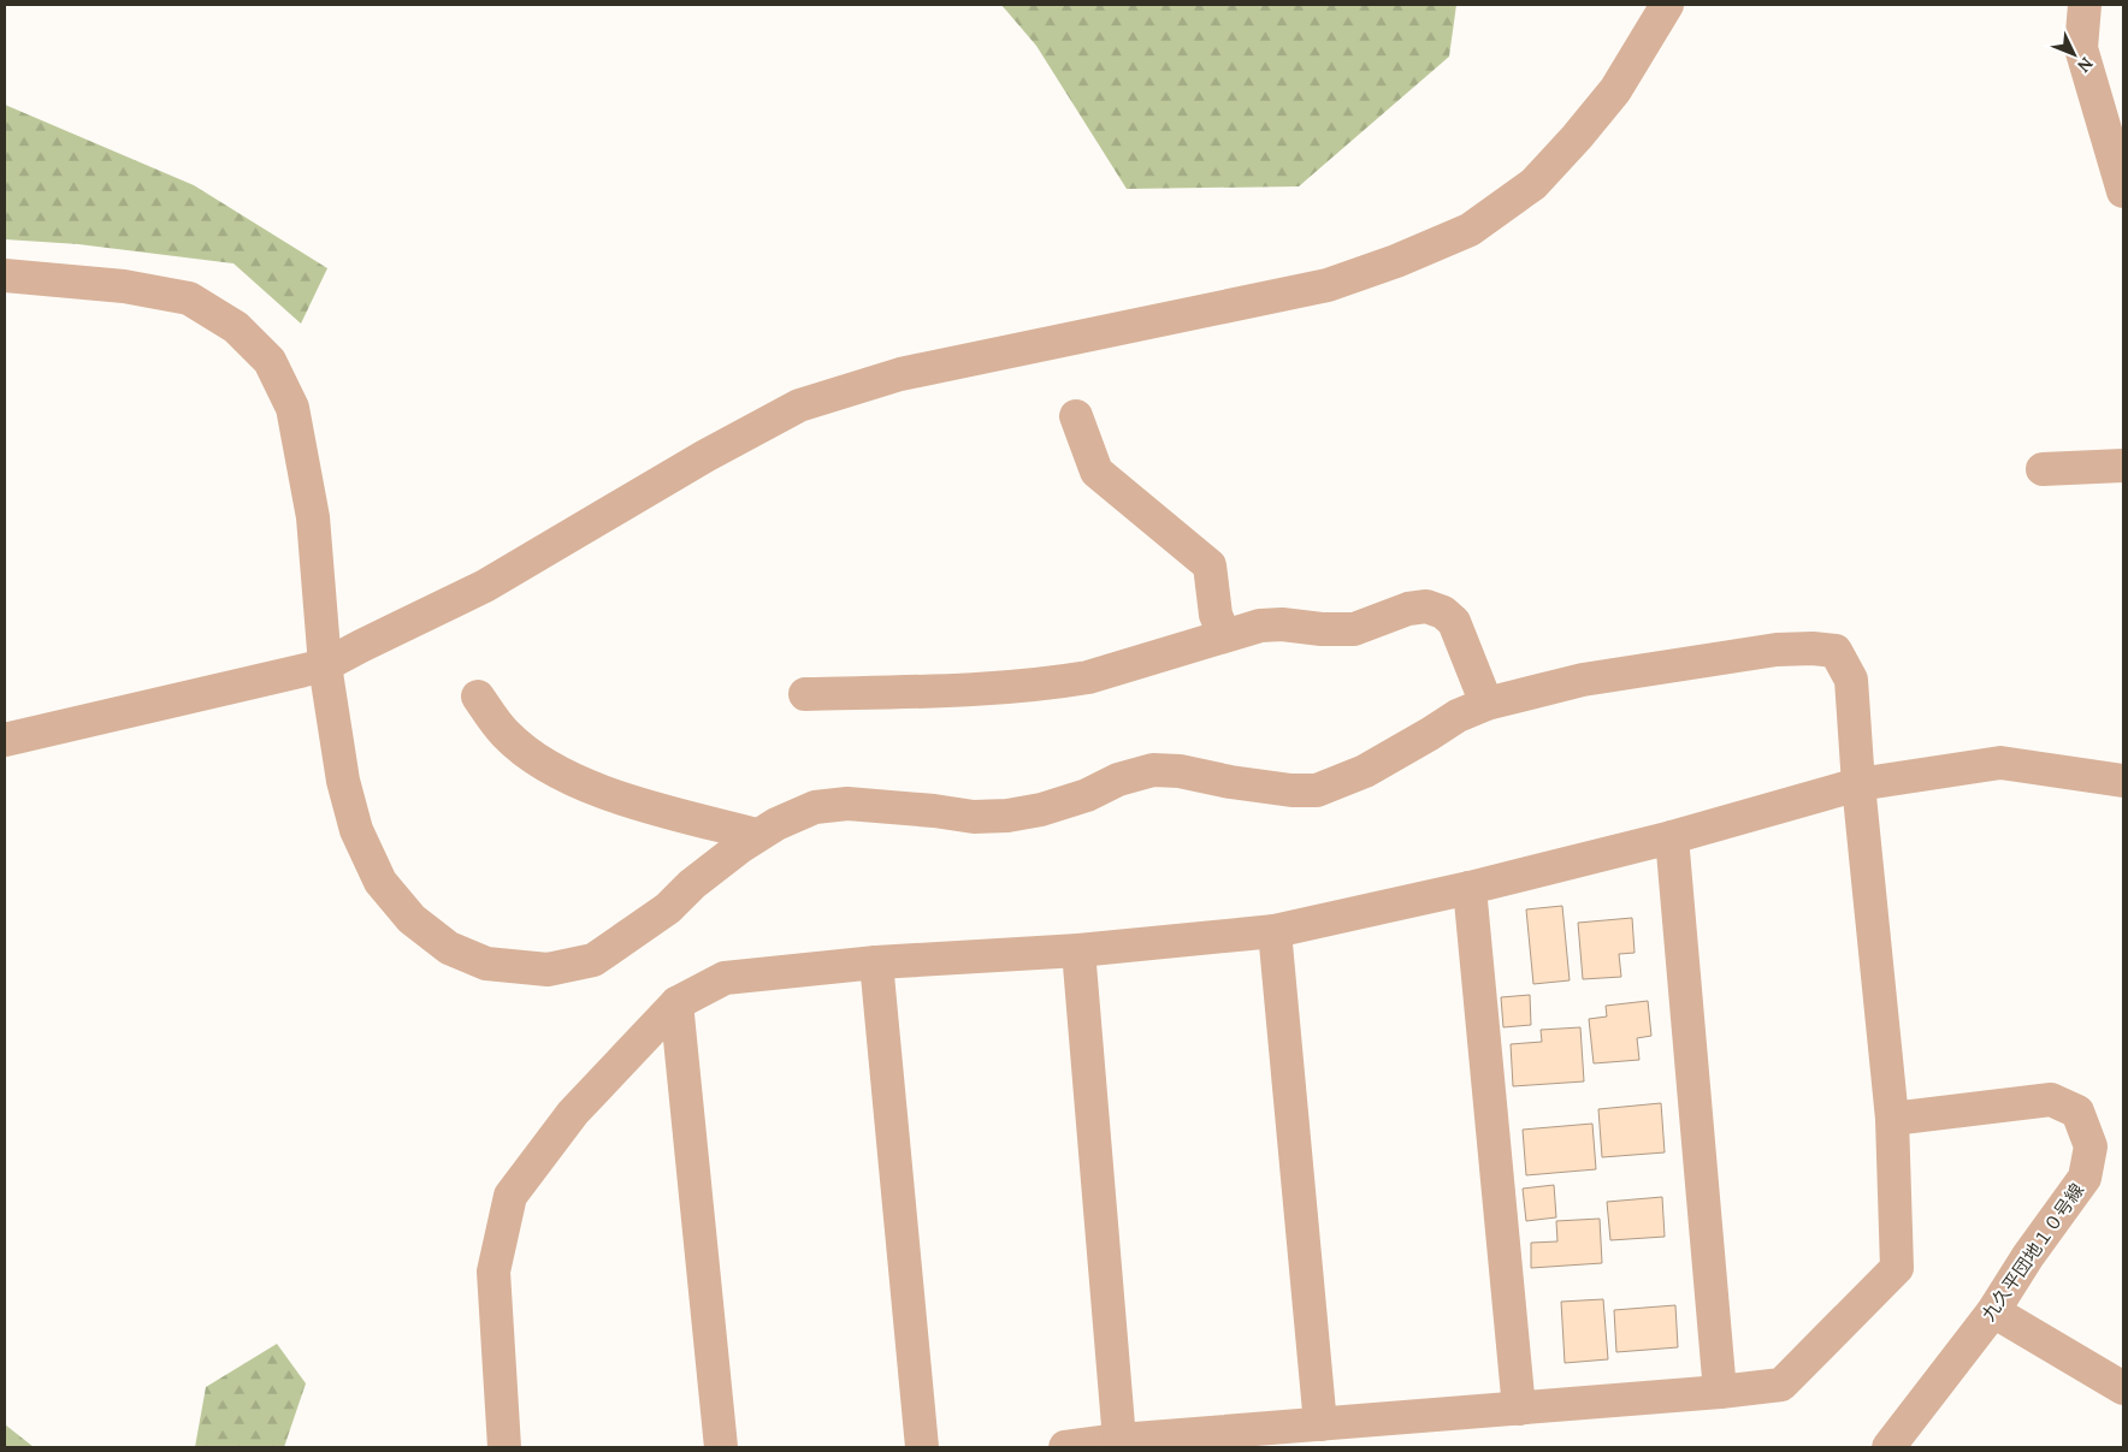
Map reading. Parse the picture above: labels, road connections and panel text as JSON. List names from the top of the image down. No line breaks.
{"streets":{"street":["九久平団地１０号線"]},"north":"bottom right"}
